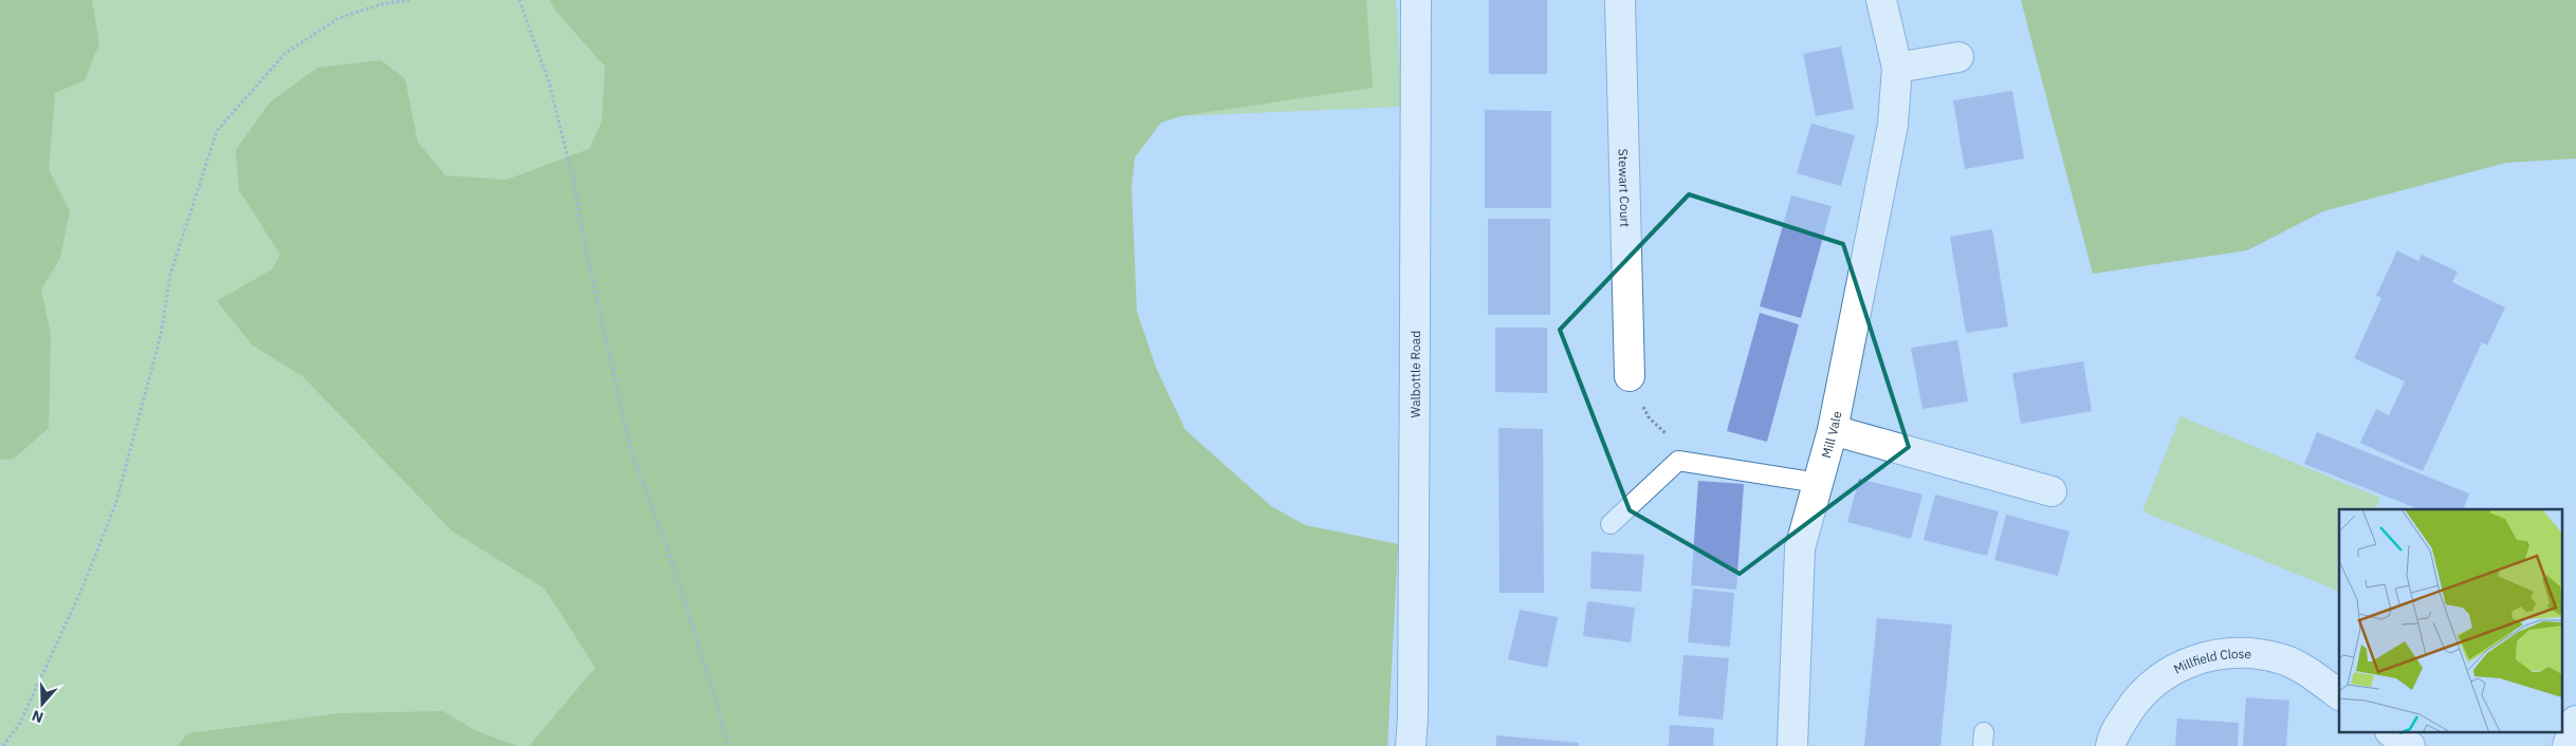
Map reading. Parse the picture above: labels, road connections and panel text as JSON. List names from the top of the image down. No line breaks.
{"streets":{"street":["Stewart Court","Walbottle Road","Mill Vale","Millfield Close"]},"north":"bottom"}
